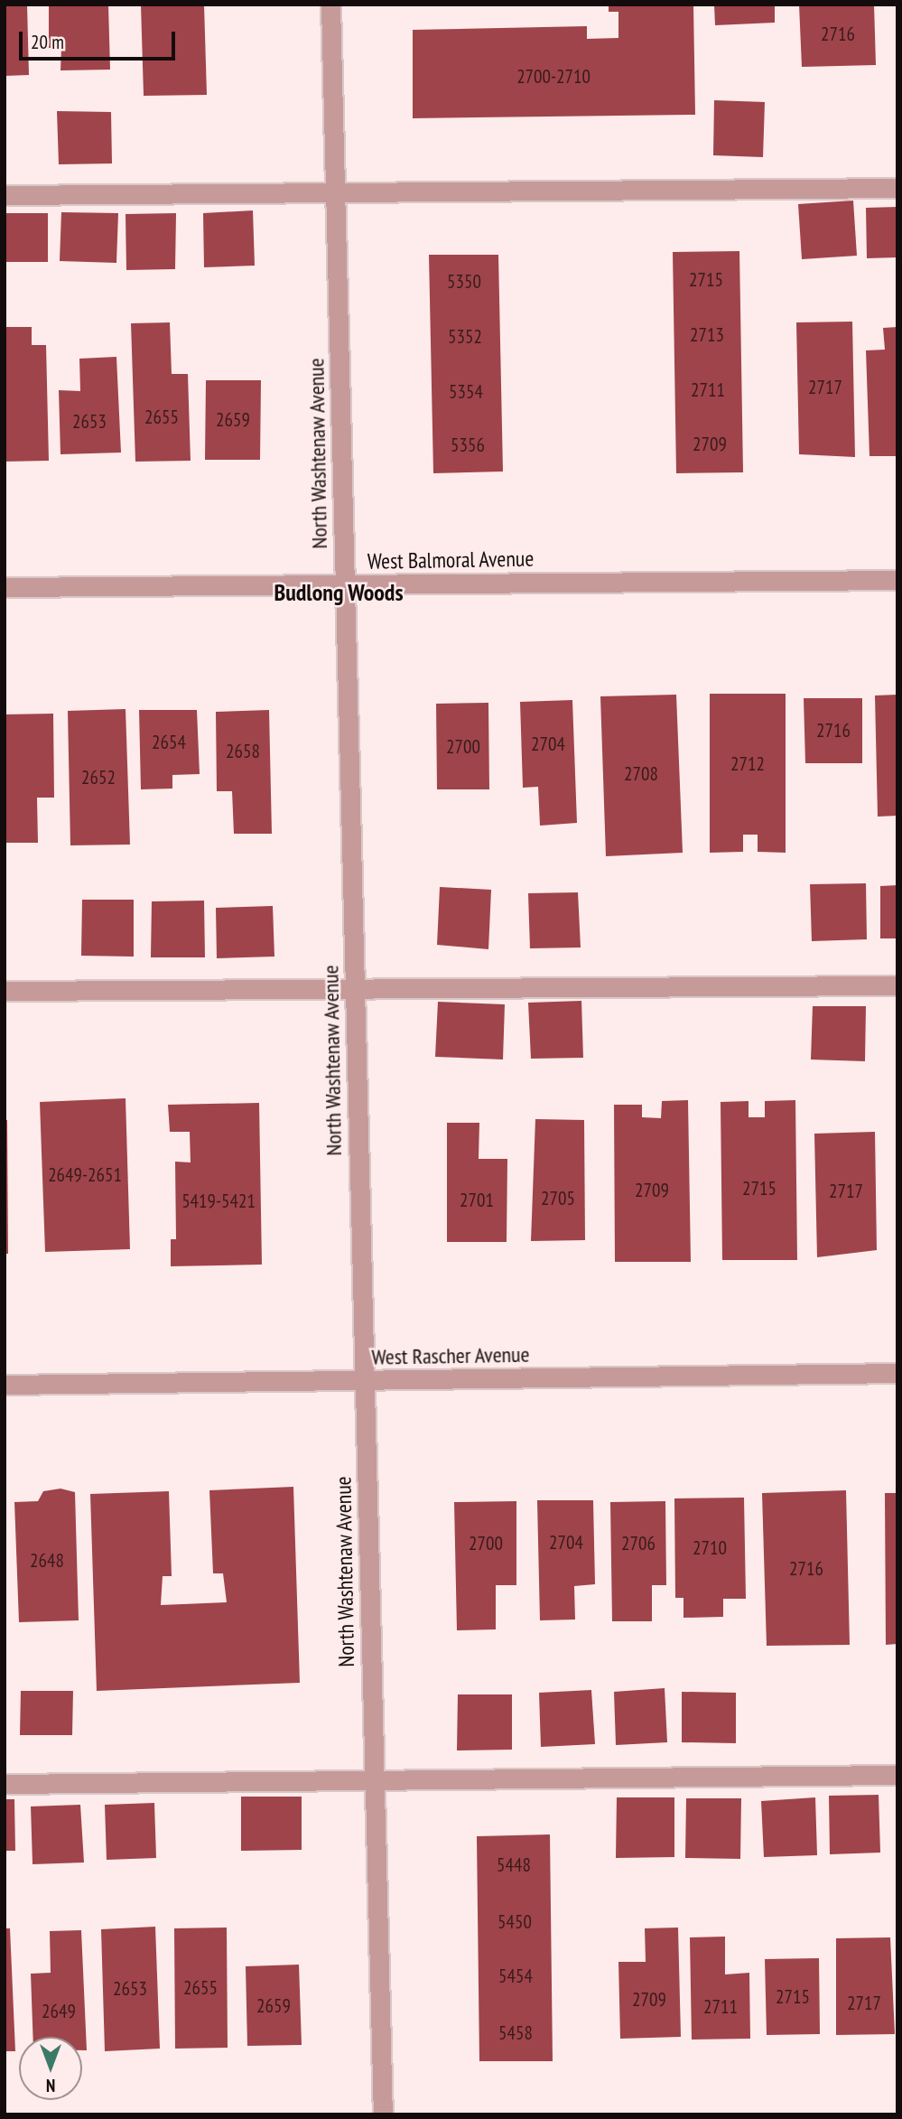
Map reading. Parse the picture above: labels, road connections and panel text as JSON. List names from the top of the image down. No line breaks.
{"streets":{"street":["North Washtenaw Avenue","West Balmoral Avenue","West Rascher Avenue"]},"crossings":[["North Washtenaw Avenue","West Balmoral Avenue"],["North Washtenaw Avenue","West Rascher Avenue"]],"districts":["Budlong Woods"],"house_numbers":["2716","2700-2710","2715","5350","2713","5352","2717","2711","5354","2655","2659","2653","2709","5356","2716","2654","2704","2700","2658","2712","2708","2652","2649-2651","2715","2709","2717","2705","2701","5419-5421","2704","2700","2706","2710","2648","2716","5448","5450","5454","2655","2653","2715","2709","2717","2659","2711","2649","5458"],"scale_bar":"20 m","north":"bottom"}
